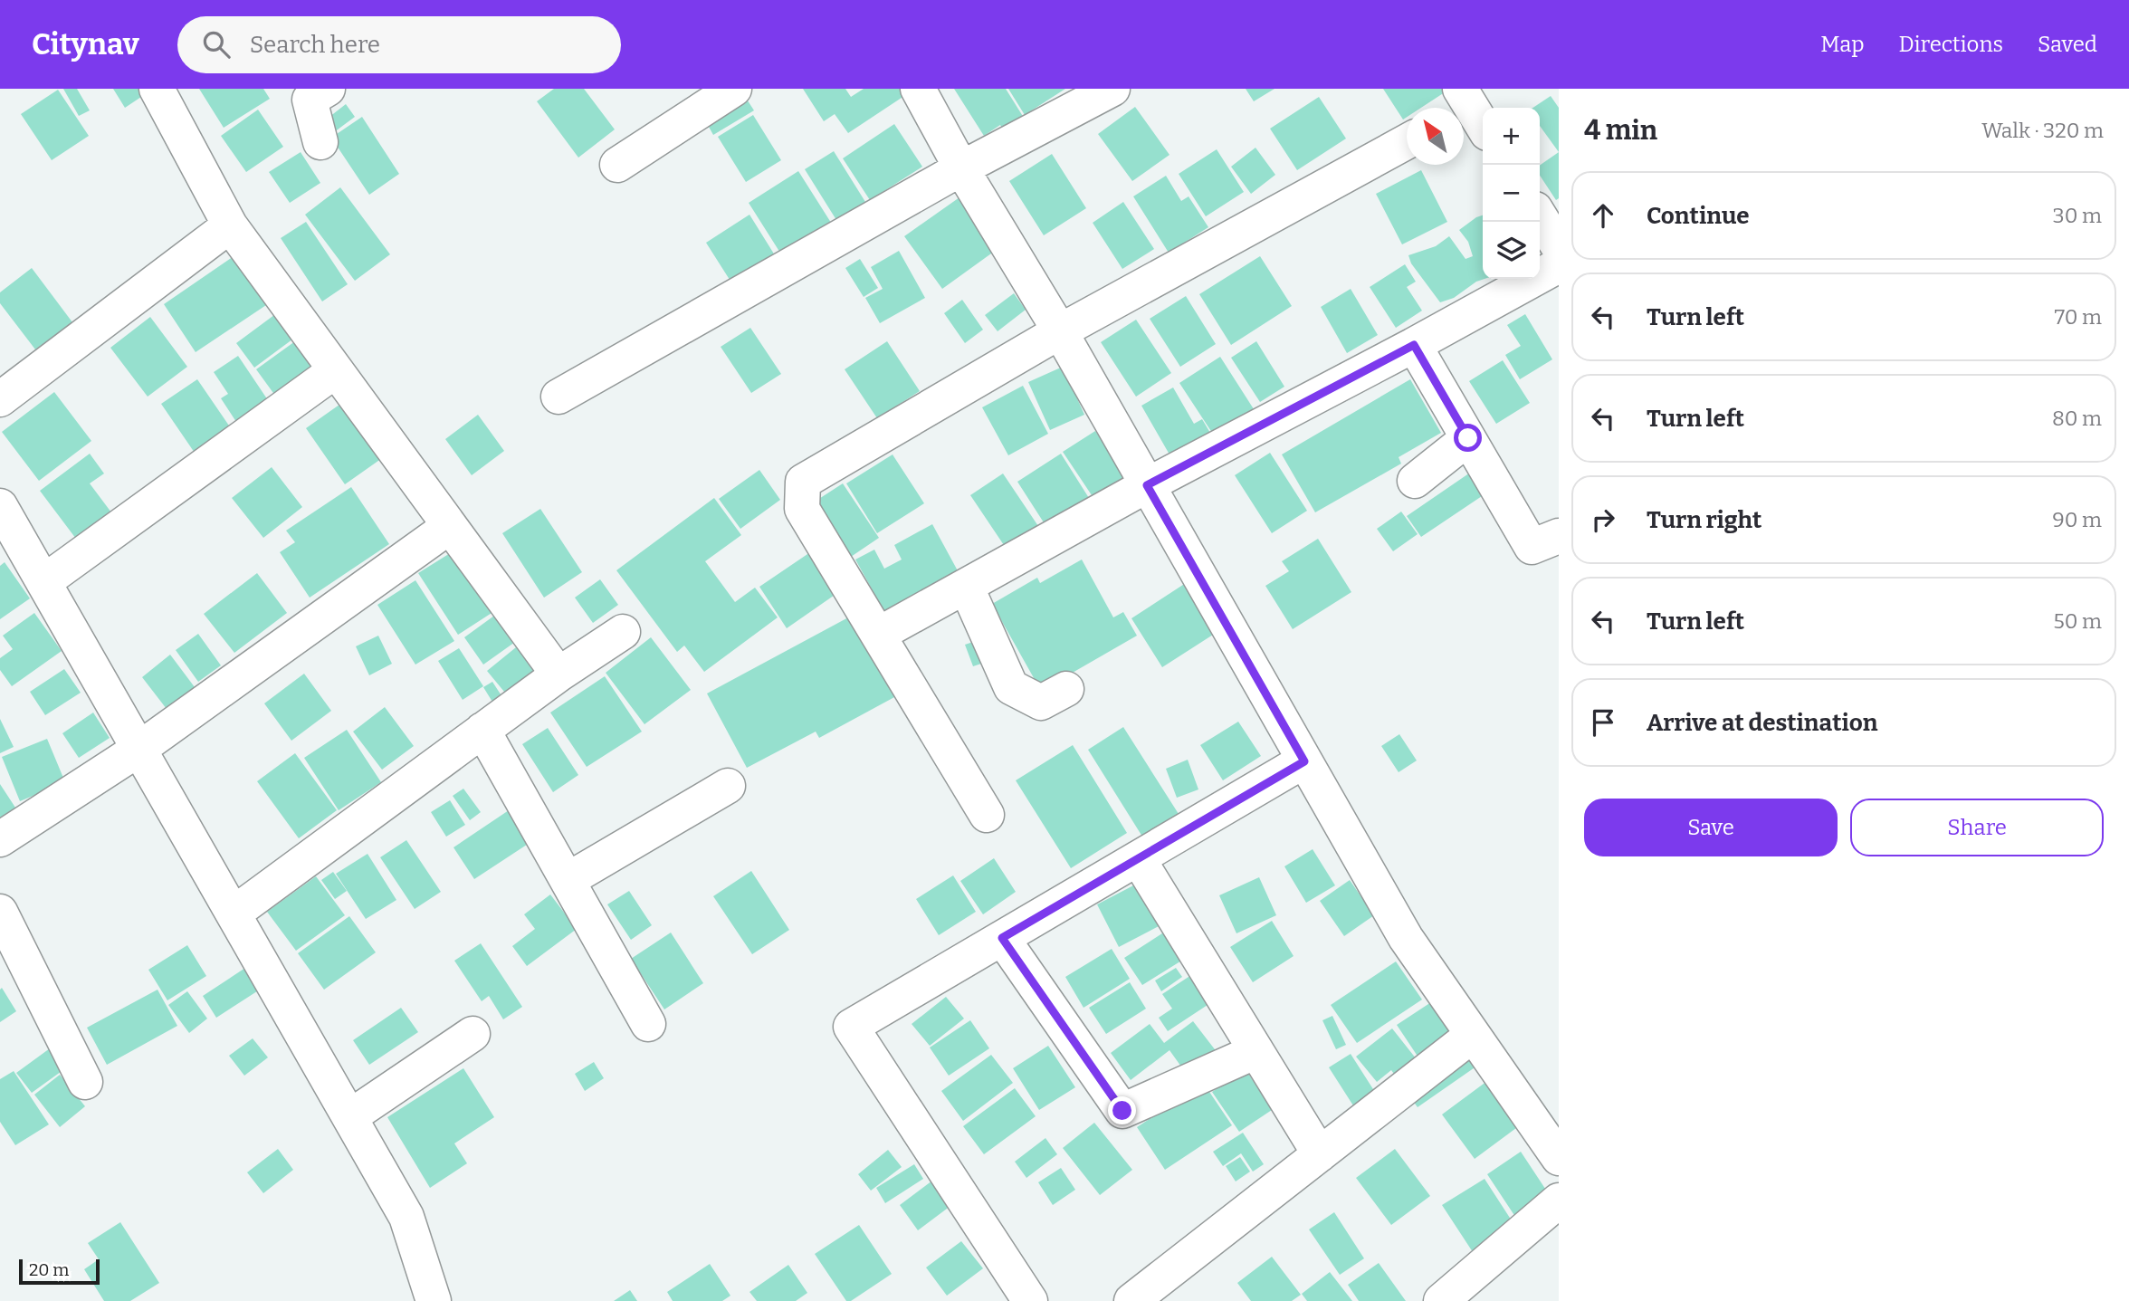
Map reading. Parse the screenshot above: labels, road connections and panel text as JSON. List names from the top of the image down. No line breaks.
{"scale_bar":"20 m","north":"top left","page":{"header":"Citynav","search":"Search here","nav":["Map","Directions","Saved"],"heading":["4 min","Walk · 320 m"],"map_buttons":["+","−"],"list":[["Continue","30 m"],["Turn left","70 m"],["Turn left","80 m"],["Turn right","90 m"],["Turn left","50 m"],"Arrive at destination"],"buttons":["Save","Share"],"scale":"20 m"}}
